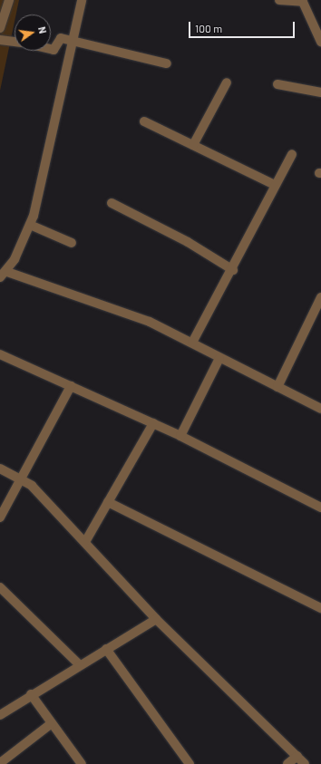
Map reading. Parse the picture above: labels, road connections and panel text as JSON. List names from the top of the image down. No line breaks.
{"scale_bar":"100 m","north":"right"}
